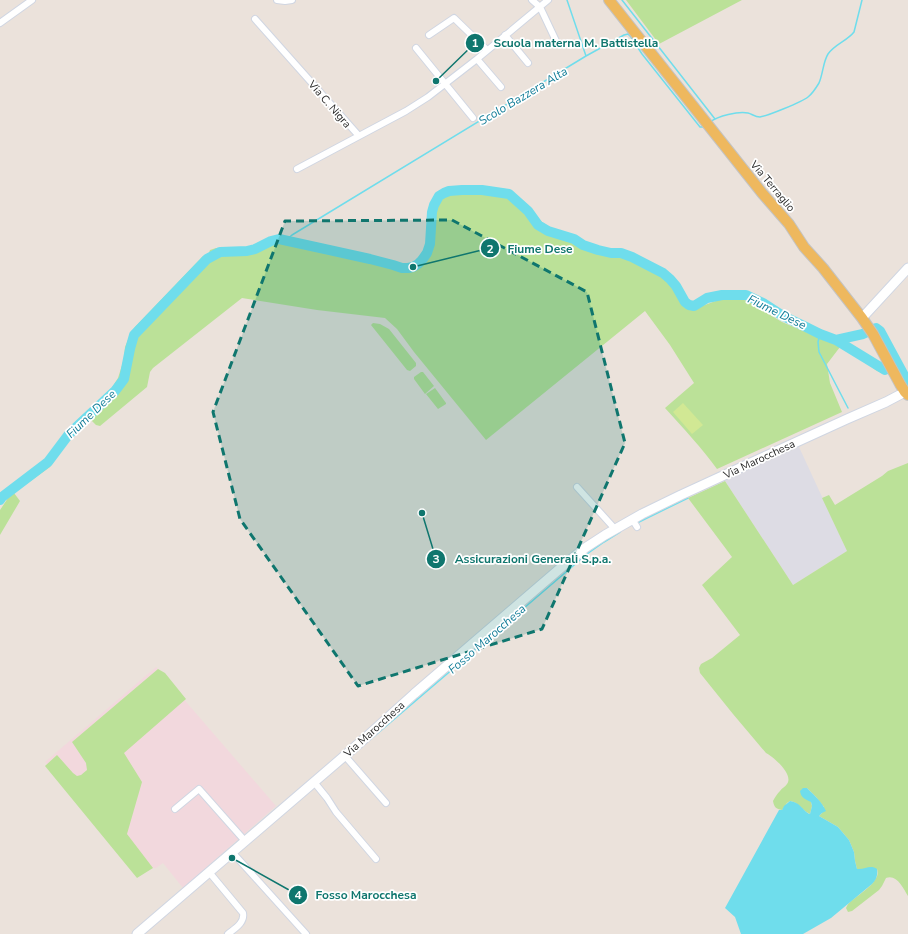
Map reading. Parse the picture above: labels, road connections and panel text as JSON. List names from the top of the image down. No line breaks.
{"streets":{"main road":["Via Terraglio"],"street":["Via C. Nigra","Via Marocchesa"]},"crossings":[["Via Terraglio","Via Marocchesa"]],"water":["Scolo Bazzera Alta","Fiume Dese","Fosso Marocchesa"],"places":["Scuola materna M. Battistella","Fiume Dese","Assicurazioni Generali S.p.a.","Fosso Marocchesa"]}
